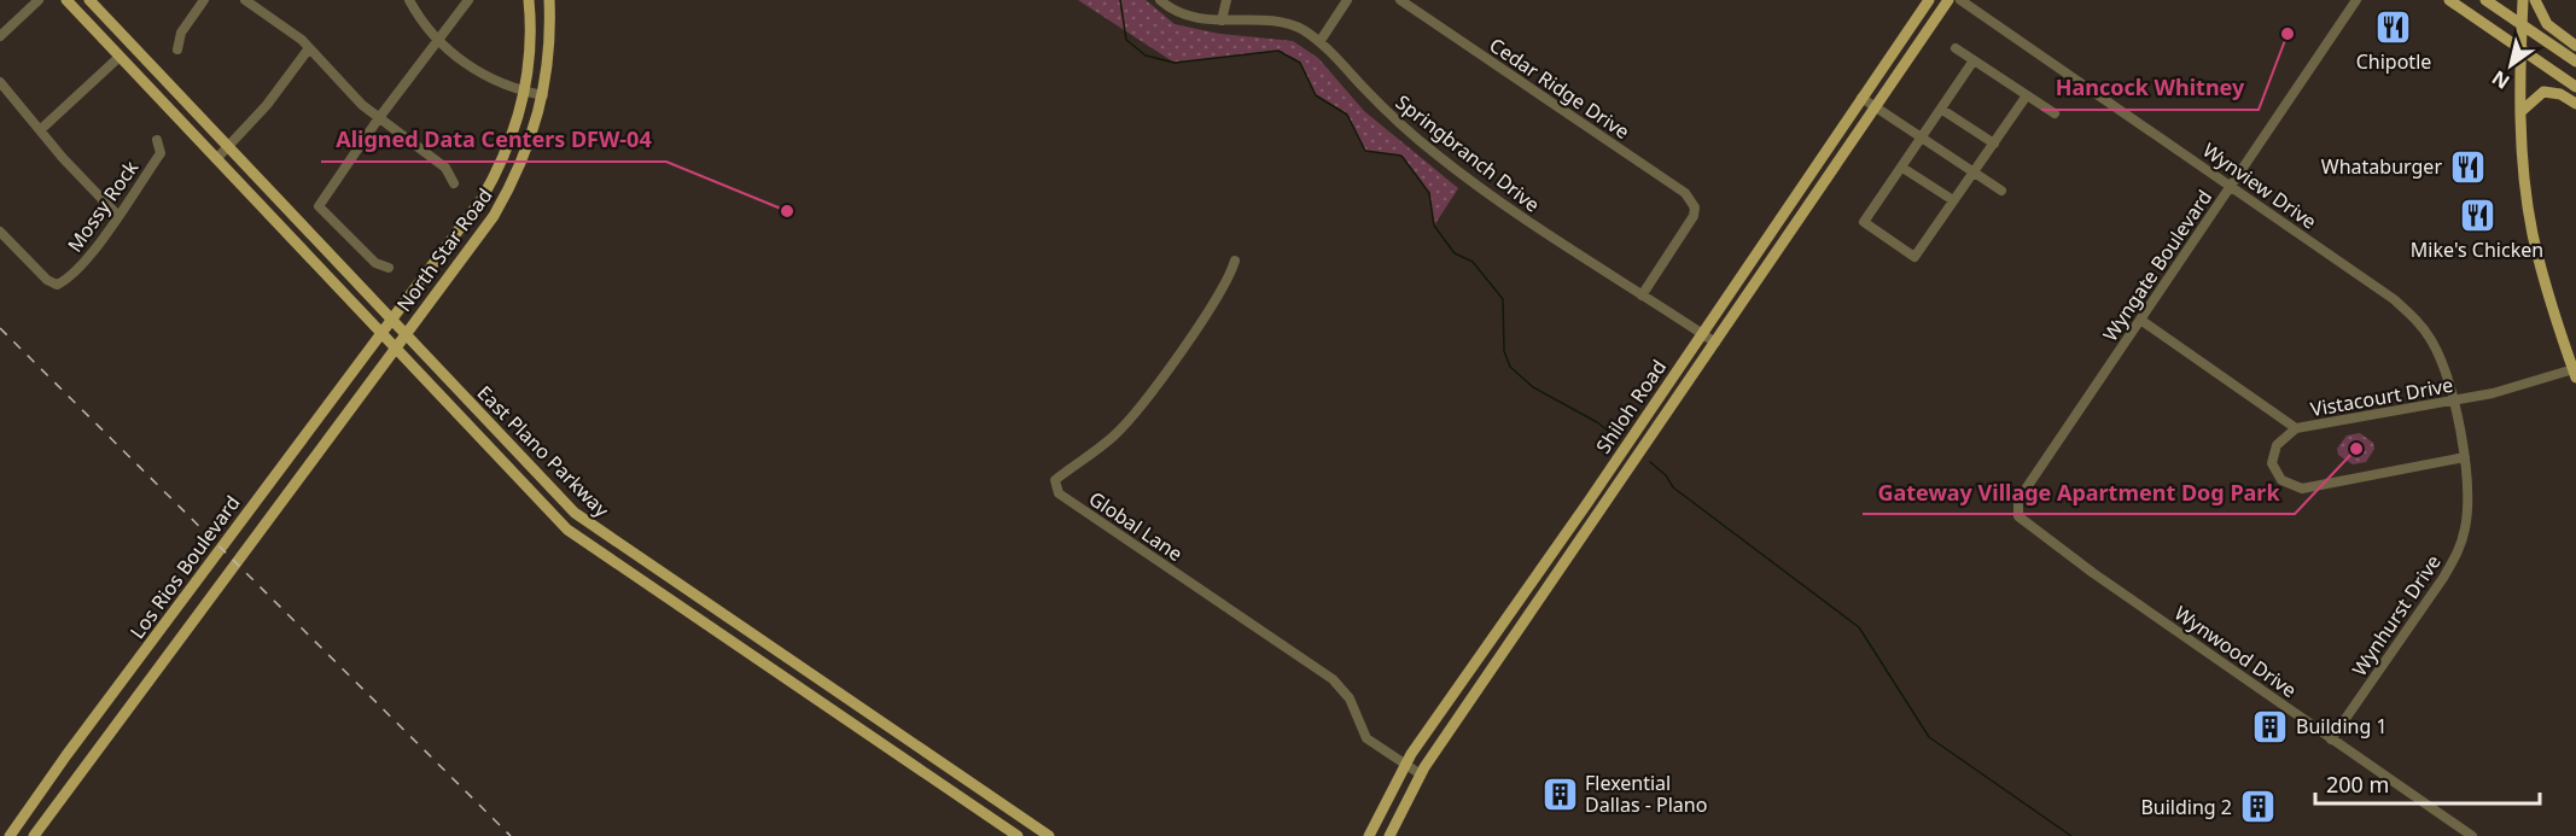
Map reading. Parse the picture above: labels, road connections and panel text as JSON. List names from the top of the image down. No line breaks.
{"streets":{"main road":["North Star Road","Shiloh Road","East Plano Parkway","Los Rios Boulevard"],"street":["Cedar Ridge Drive","Springbranch Drive","Wynview Drive","Mossy Rock","Wyngate Boulevard","Vistacourt Drive","Global Lane","Wynhurst Drive","Wynwood Drive"]},"crossings":[["Cedar Ridge Drive","Springbranch Drive"],["Springbranch Drive","Shiloh Road"],["Wynview Drive","Wyngate Boulevard"],["Wynview Drive","Vistacourt Drive"],["Wynview Drive","Wynhurst Drive"],["North Star Road","East Plano Parkway"],["North Star Road","Los Rios Boulevard"],["Wyngate Boulevard","Vistacourt Drive"],["Wyngate Boulevard","Wynwood Drive"],["Shiloh Road","Global Lane"],["East Plano Parkway","Los Rios Boulevard"],["Wynhurst Drive","Wynwood Drive"]],"places":{"restaurant":["Chipotle","Whataburger","Mike's Chicken"],"other":["Hancock Whitney","Aligned Data Centers DFW-04","Gateway Village Apartment Dog Park"],"building":["Building 1","Flexential Dallas - Plano","Building 2"]},"scale_bar":"200 m","north":"bottom left"}
